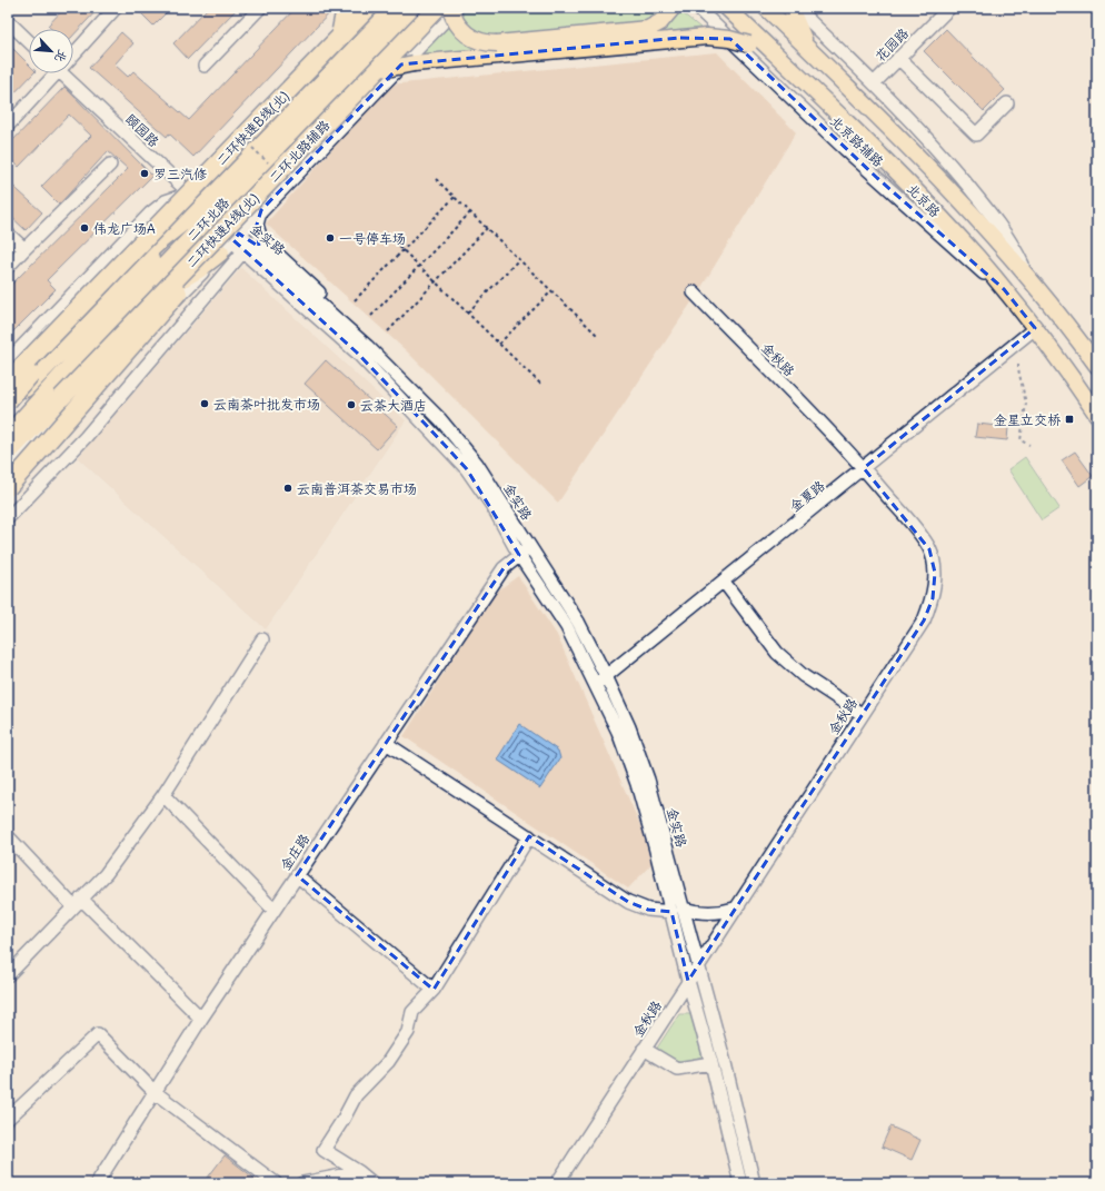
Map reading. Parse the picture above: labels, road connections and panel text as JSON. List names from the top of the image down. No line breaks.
{"streets":{"highway":["二环快速B线(北)","二环快速A线(北)"],"main road":["北京路","二环北路"],"street":["花园路","颐园路","北京路辅路","二环北路辅路","金实路","金秋路","金夏路","金庄路"]},"crossings":[["颐园路","二环北路"],["颐园路","金实路"],["北京路辅路","北京路"],["二环北路辅路","金实路"],["北京路","金夏路"],["二环北路","金实路"],["金实路","金秋路"],["金实路","金夏路"],["金实路","金庄路"],["金秋路","金夏路"]],"places":{"other":["罗三汽修","伟龙广场A","一号停车场","云南茶叶批发市场","云茶大酒店","云南普洱茶交易市场"],"transit":["金星立交桥"]},"north":"bottom right"}
